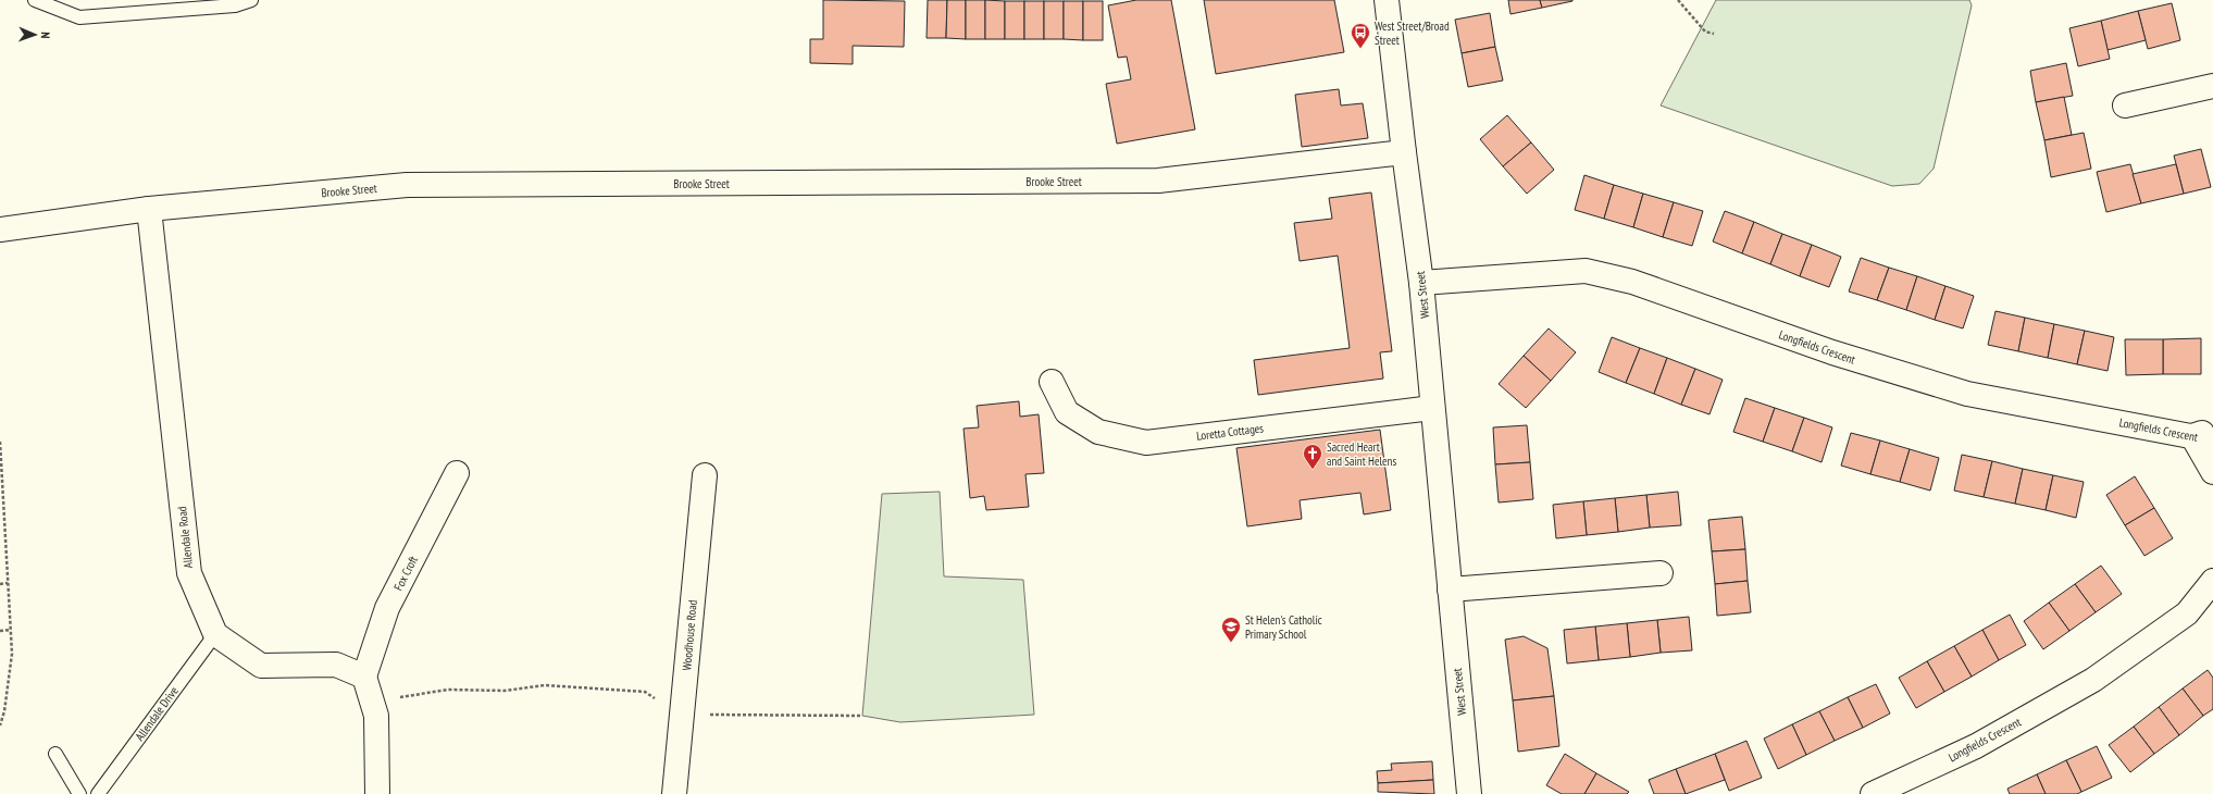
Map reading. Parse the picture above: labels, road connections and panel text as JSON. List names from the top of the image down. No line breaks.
{"streets":{"street":["Brooke Street","West Street","Longfields Crescent","Loretta Cottages","Allendale Road","Fox Croft","Woodhouse Road"],"lane":["Allendale Drive"]},"crossings":[["Brooke Street","West Street"],["Brooke Street","Allendale Road"],["West Street","Longfields Crescent"],["West Street","Loretta Cottages"],["Allendale Road","Allendale Drive"]],"places":{"bus stop":["West Street/Broad Street"],"church":["Sacred Heart and Saint Helens"],"school or university":["St Helen's Catholic Primary School"]},"north":"right"}
